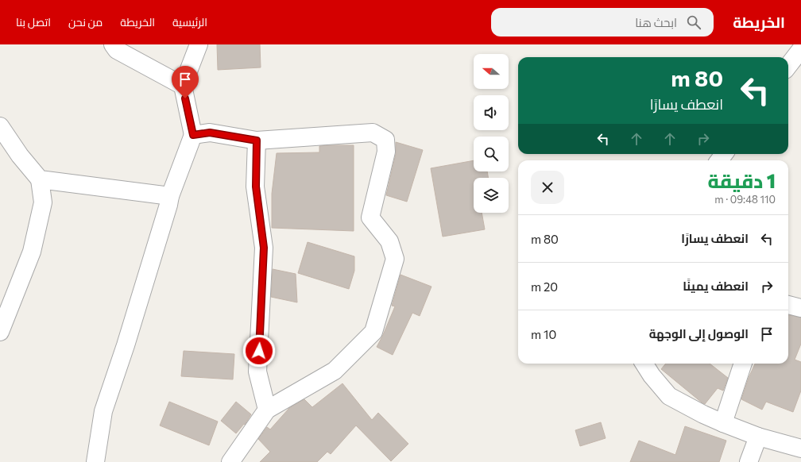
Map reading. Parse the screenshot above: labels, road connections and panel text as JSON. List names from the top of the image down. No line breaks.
{"north":"left","page":{"header":"الخريطة","search":"ابحث هنا","nav":["الرئيسية","الخريطة","من نحن","اتصل بنا"],"turn":["80 m","انعطف يسارًا"],"heading":["1 دقيقة","110 m · 09:48"],"list":[{"name":"انعطف يسارًا","value":"80 m"},{"name":"انعطف يمينًا","value":"20 m"},{"name":"الوصول إلى الوجهة","value":"10 m"}]}}
